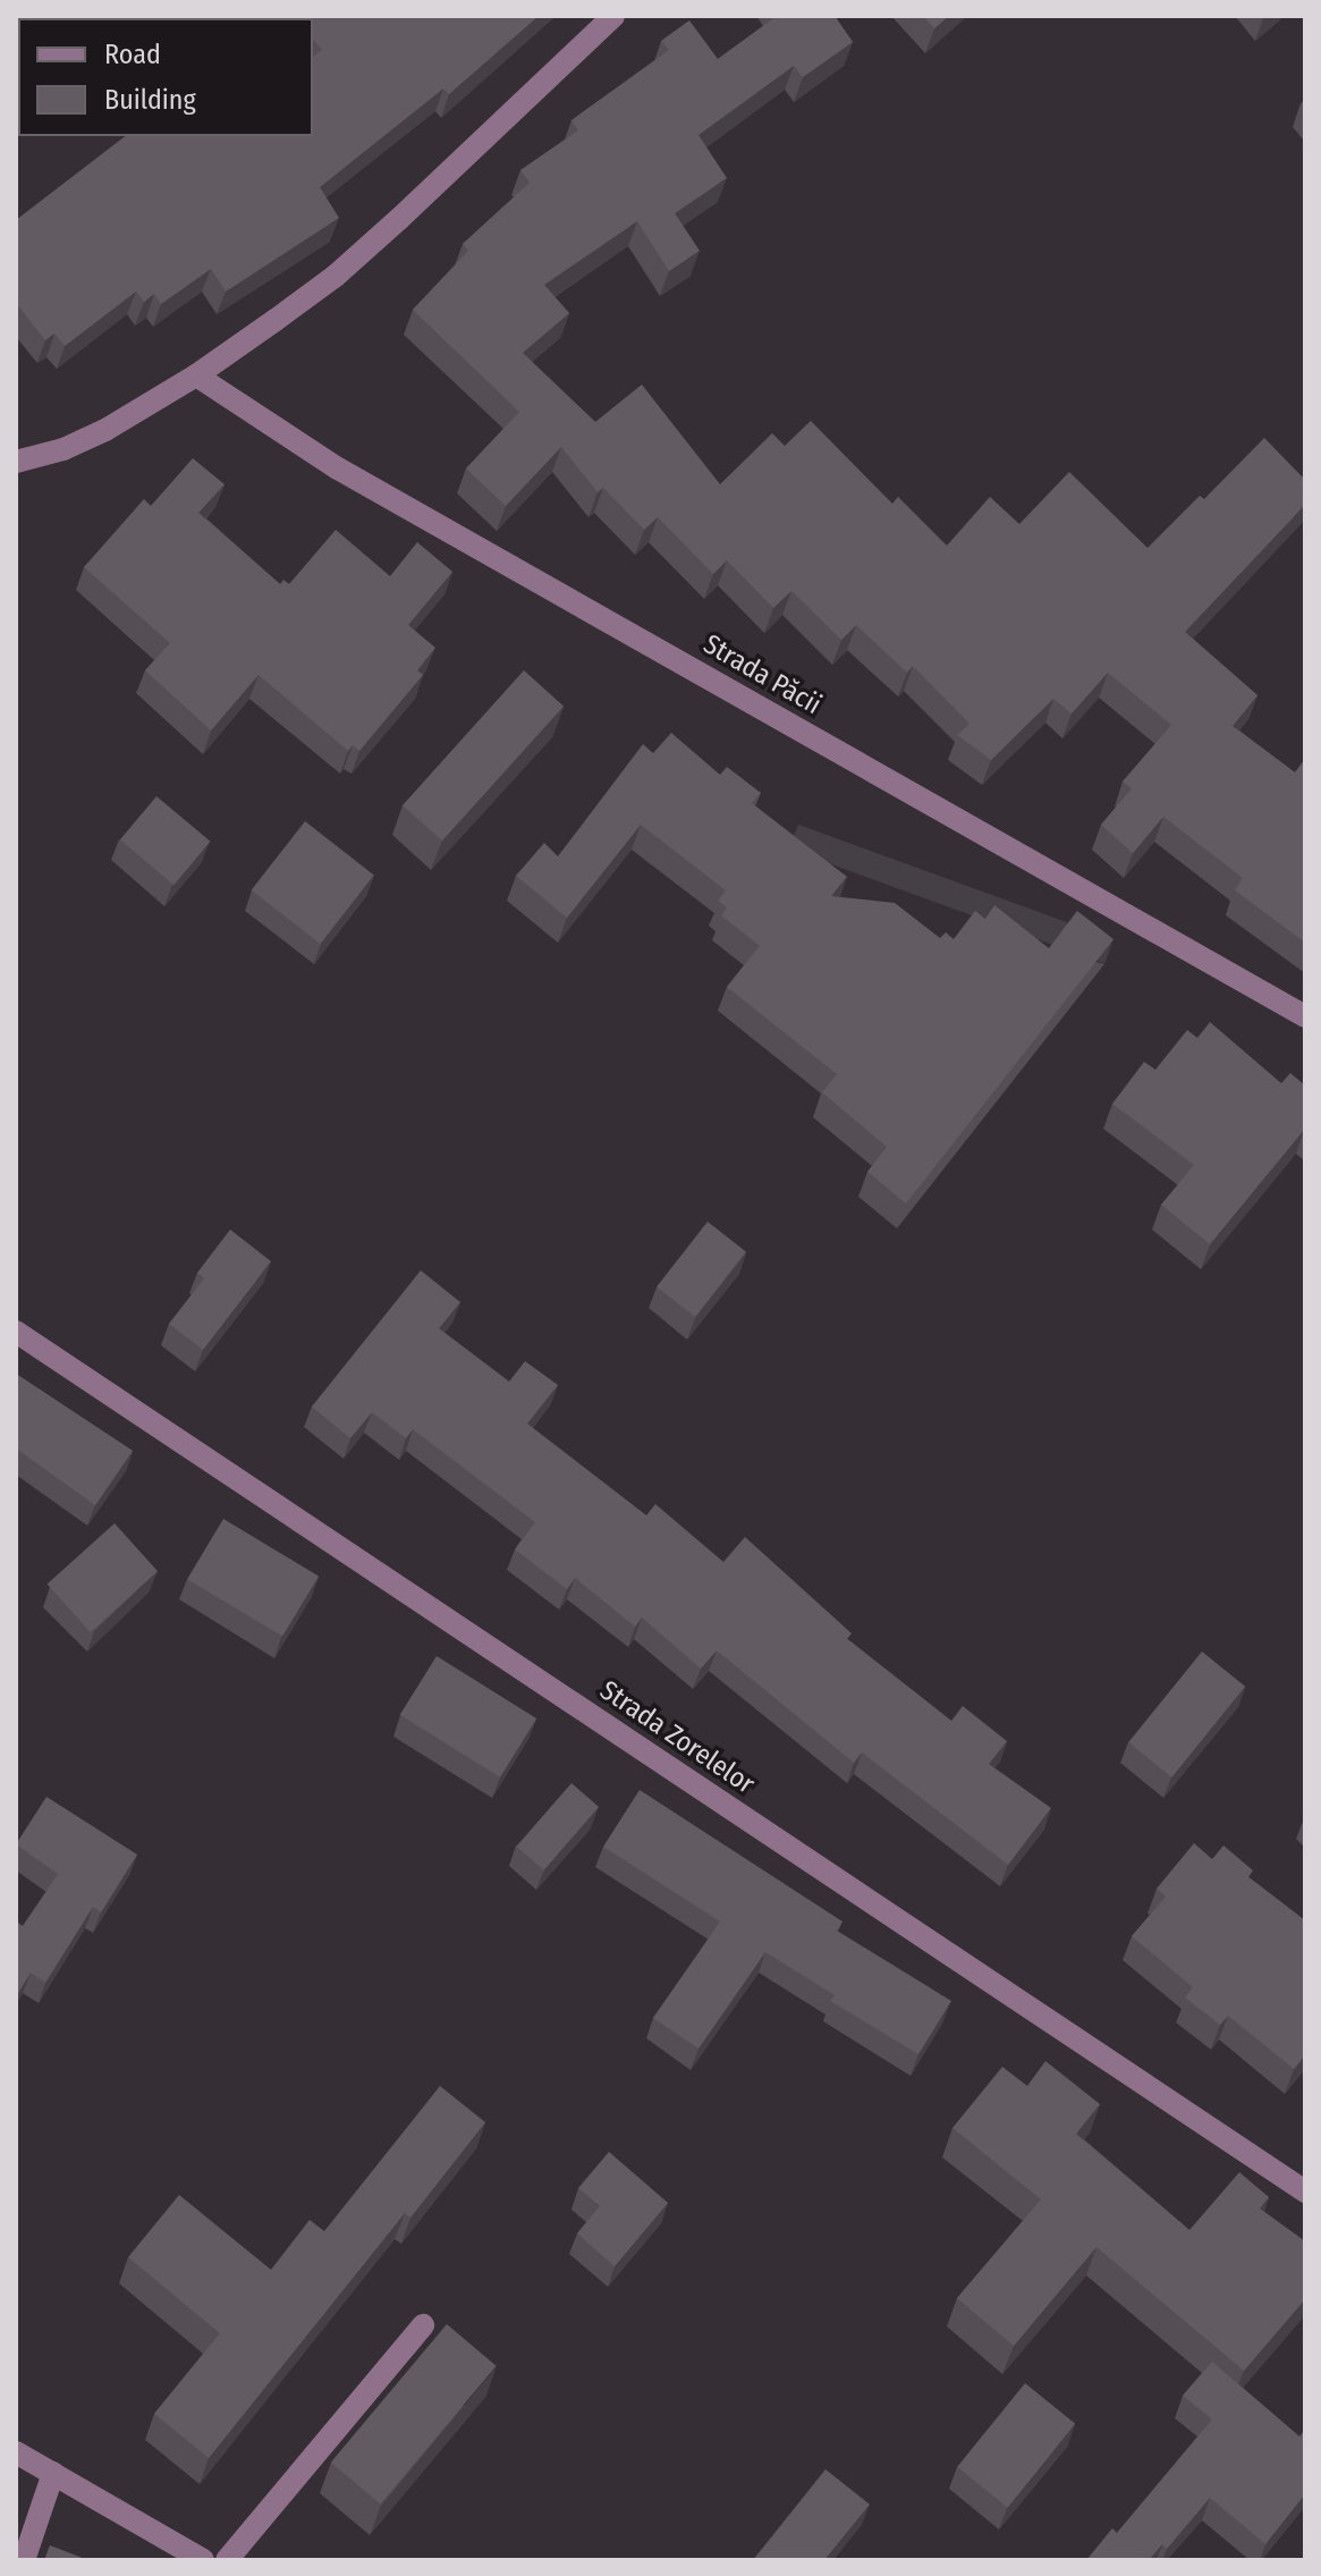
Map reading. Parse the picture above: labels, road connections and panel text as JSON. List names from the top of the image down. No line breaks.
{"streets":{"street":["Strada Păcii","Strada Zorelelor"]},"legend":["Road","Building"]}
